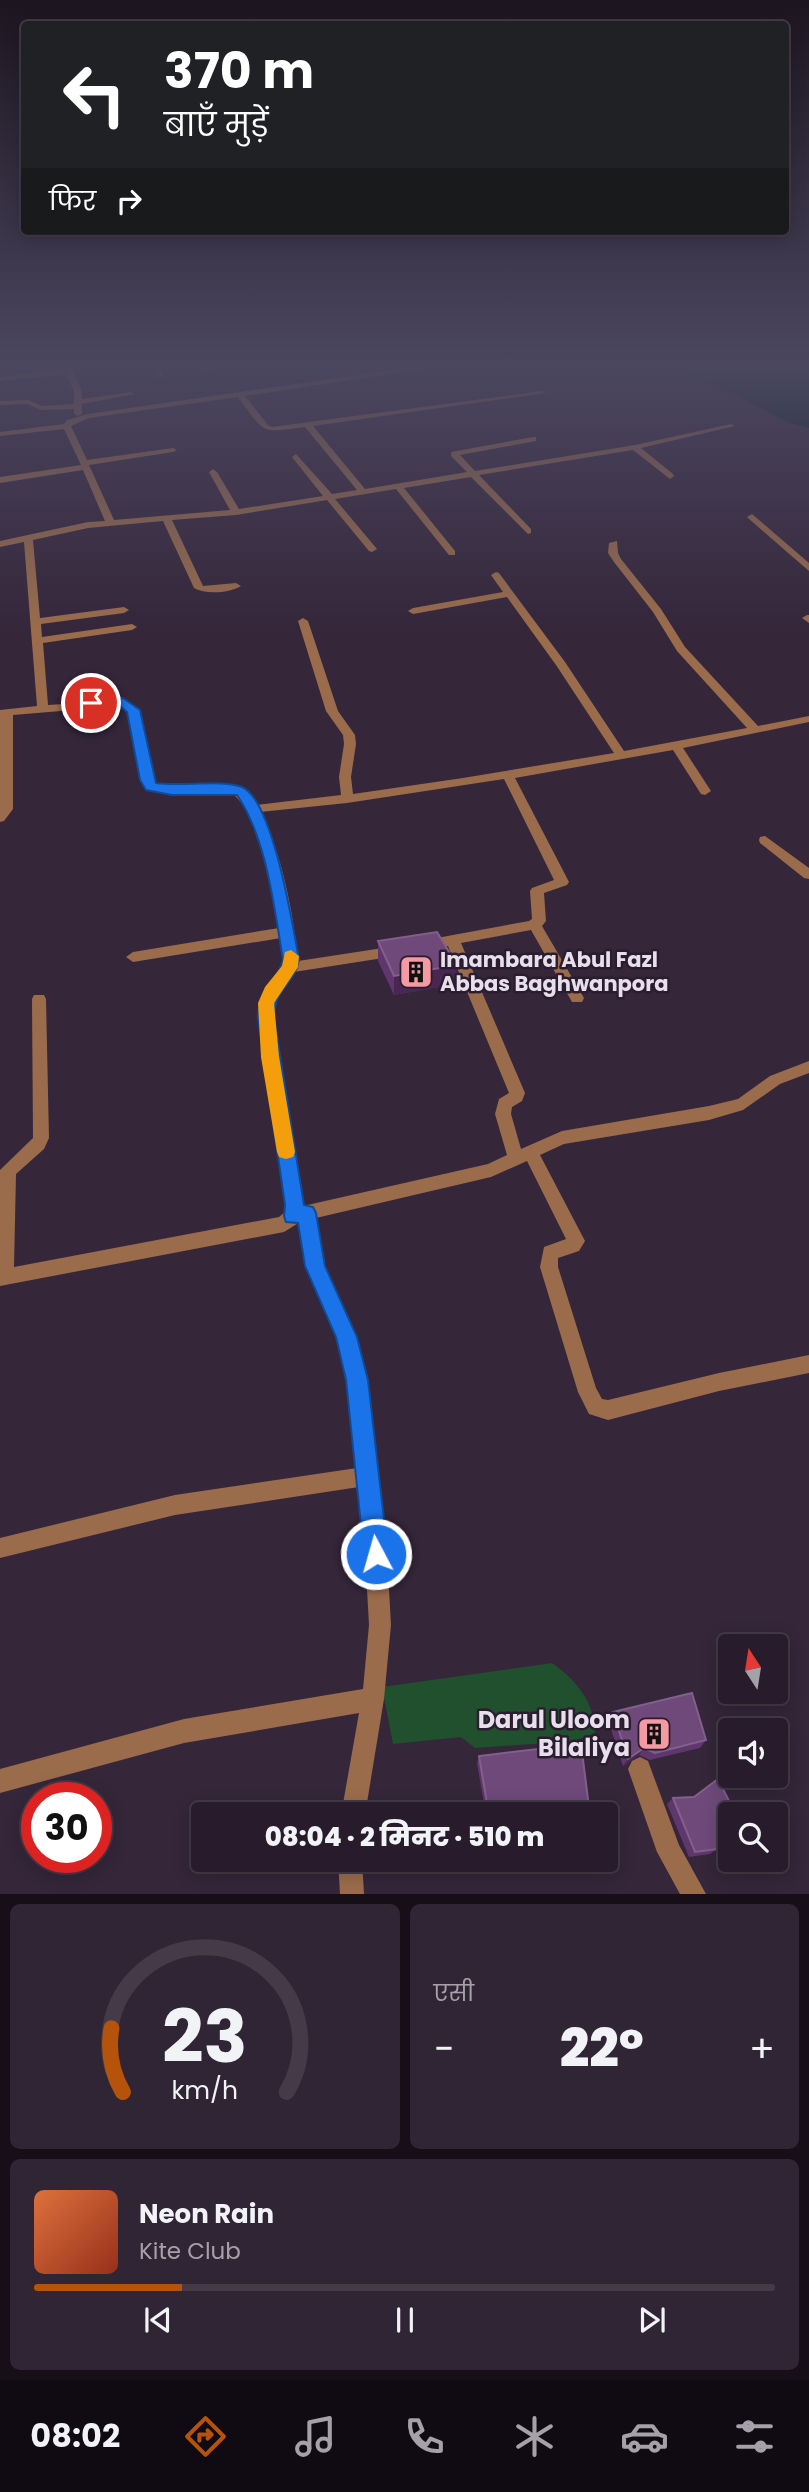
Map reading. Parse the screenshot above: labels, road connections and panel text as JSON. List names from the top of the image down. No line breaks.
{"places":{"building":["Imambara Abul Fazl Abbas Baghwanpora","Darul Uloom Bilaliya"]},"north":"top","page":{"turn":["370 m","बाएँ मुड़ें"],"then":"फिर","limit":"30","trip":"08:04 · 2 मिनट · 510 m","tile":"एसी","heat":["−","22°","+"],"song":["Neon Rain","Kite Club"],"tabs":"08:02","gauge":["23","km/h"]}}
